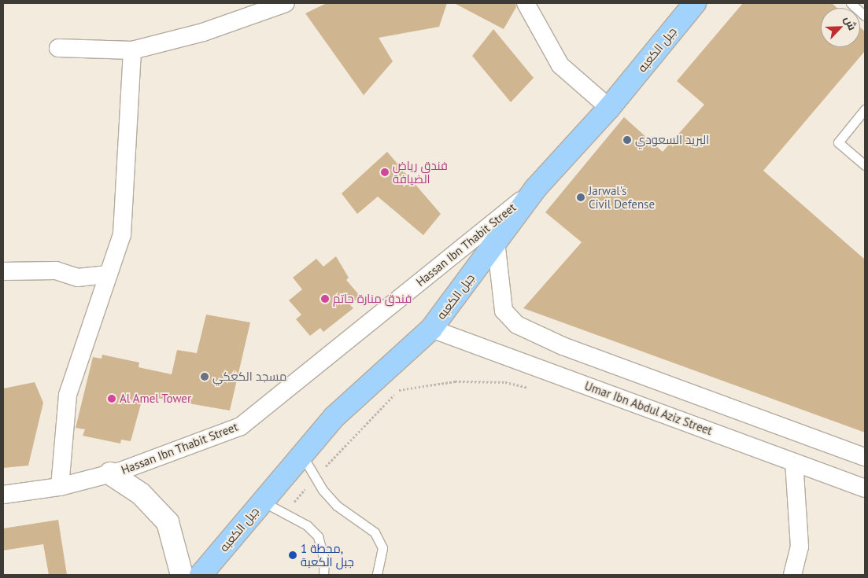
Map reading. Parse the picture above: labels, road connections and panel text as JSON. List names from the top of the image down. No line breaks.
{"streets":{"highway":["جبل الكعبه"],"street":["Hassan Ibn Thabit Street","Umar Ibn Abdul Aziz Street"]},"crossings":[["جبل الكعبه","Hassan Ibn Thabit Street"],["جبل الكعبه","Umar Ibn Abdul Aziz Street"]],"places":["البريد السعودي","فندق رياض الضيافة","Jarwal's Civil Defense","فندق منارة حاتم","مسجد الكعكي","Al Amel Tower","محطة 1, جبل الكعبة"],"north":"top right"}
